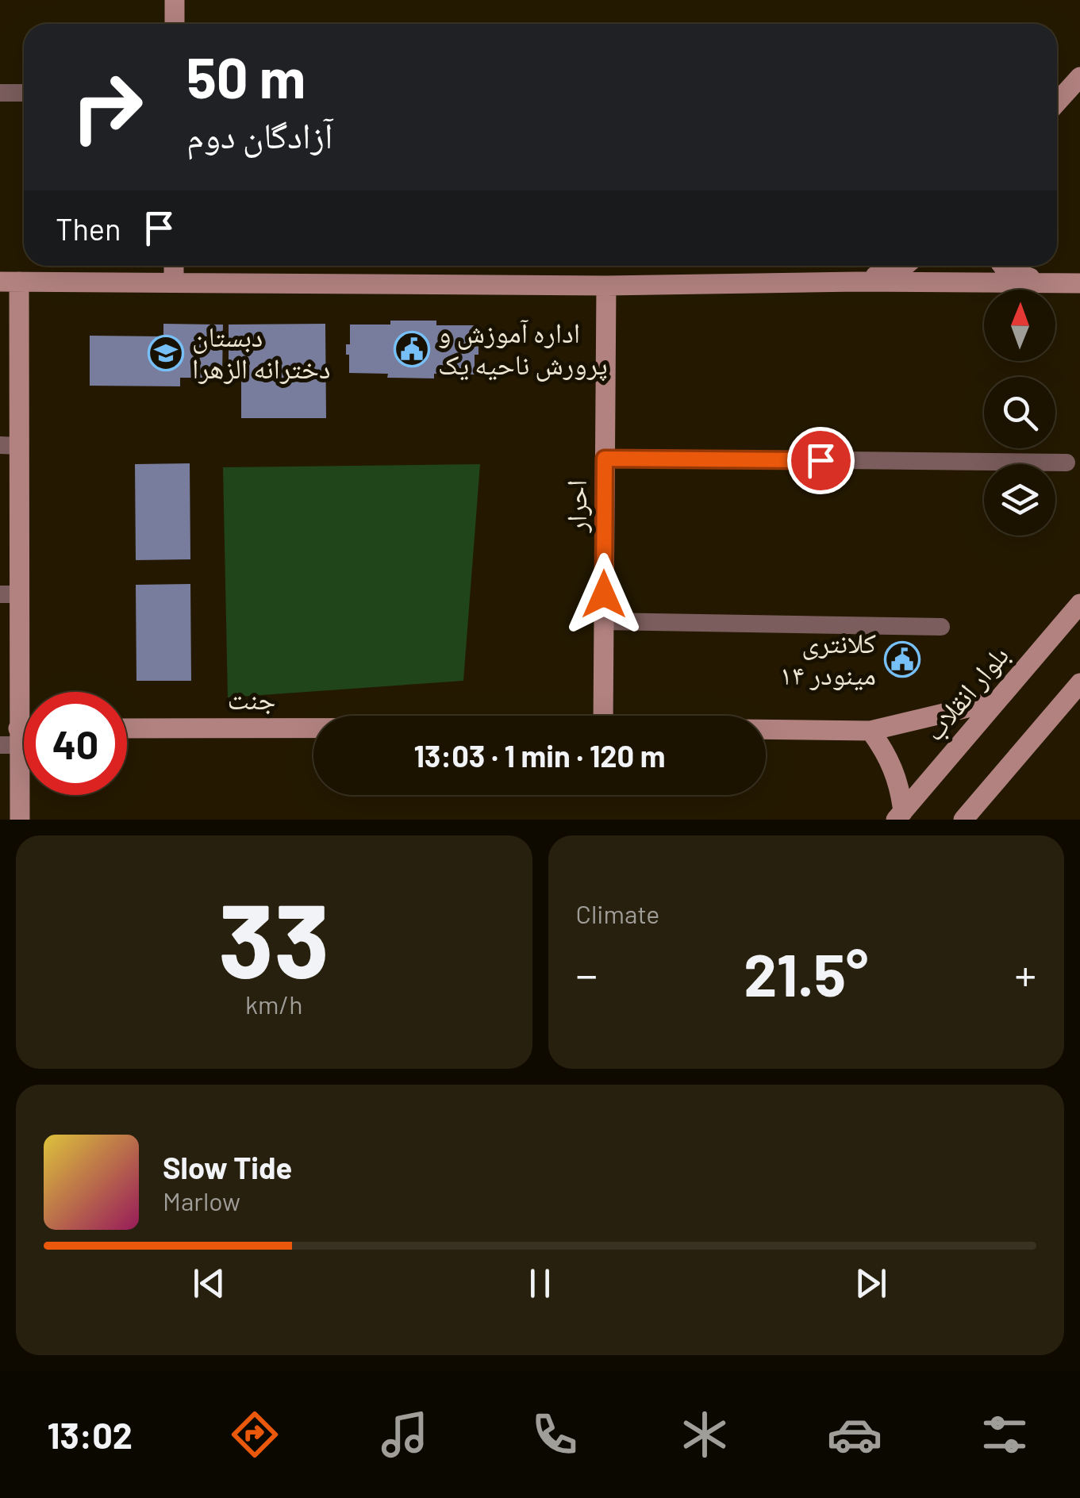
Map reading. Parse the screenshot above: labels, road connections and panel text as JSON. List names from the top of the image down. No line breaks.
{"streets":{"street":["احرار","بلوار انقلاب","جنت"]},"crossings":[["بلوار انقلاب","جنت"]],"places":{"public building":["اداره آموزش و پرورش ناحیه یک","کلانتری ۱۴ مینودر"],"school or university":["دبستان دخترانه الزهرا"]},"north":"top","page":{"turn":["50 m","آزادگان دوم"],"then":"Then","limit":"40","trip":"13:03 · 1 min · 120 m","tile":[["33","km/h"],"Climate"],"heat":["−","21.5°","+"],"song":["Slow Tide","Marlow"],"tabs":"13:02"}}
